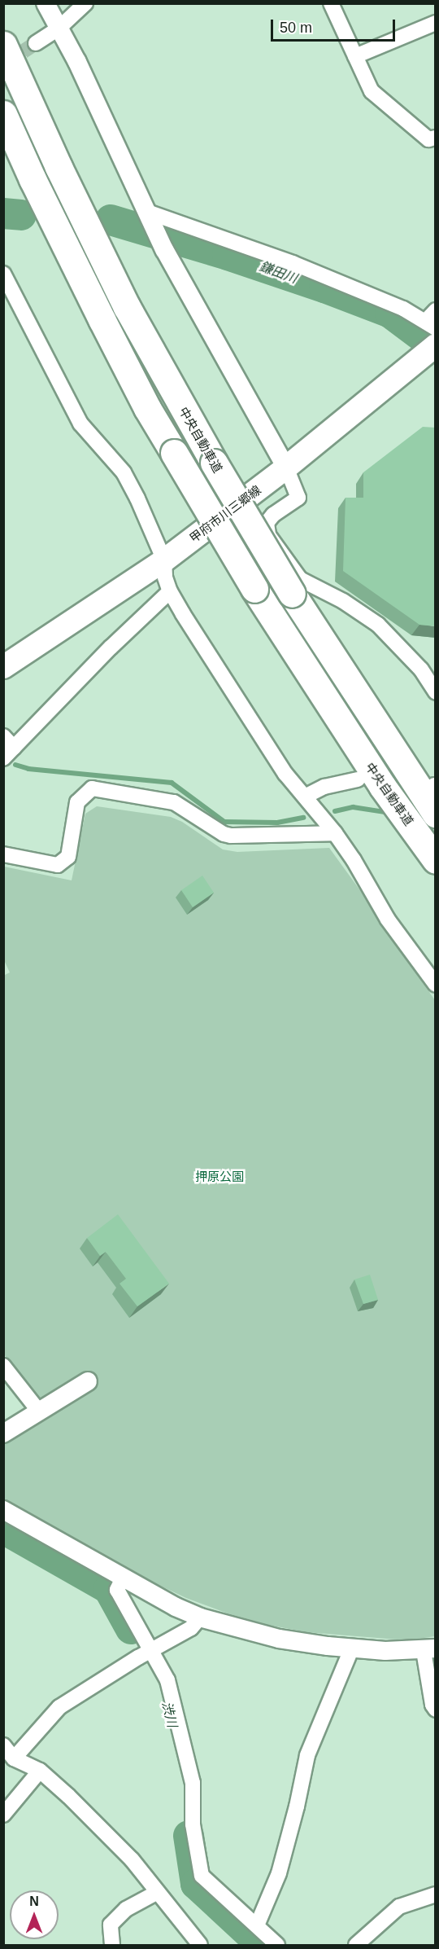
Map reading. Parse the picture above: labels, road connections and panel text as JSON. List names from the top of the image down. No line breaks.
{"streets":{"highway":["中央自動車道"],"main road":["甲府市川三郷線"]},"water":["鎌田川","渋川"],"parks":["押原公園"],"scale_bar":"50 m","north":"top"}
